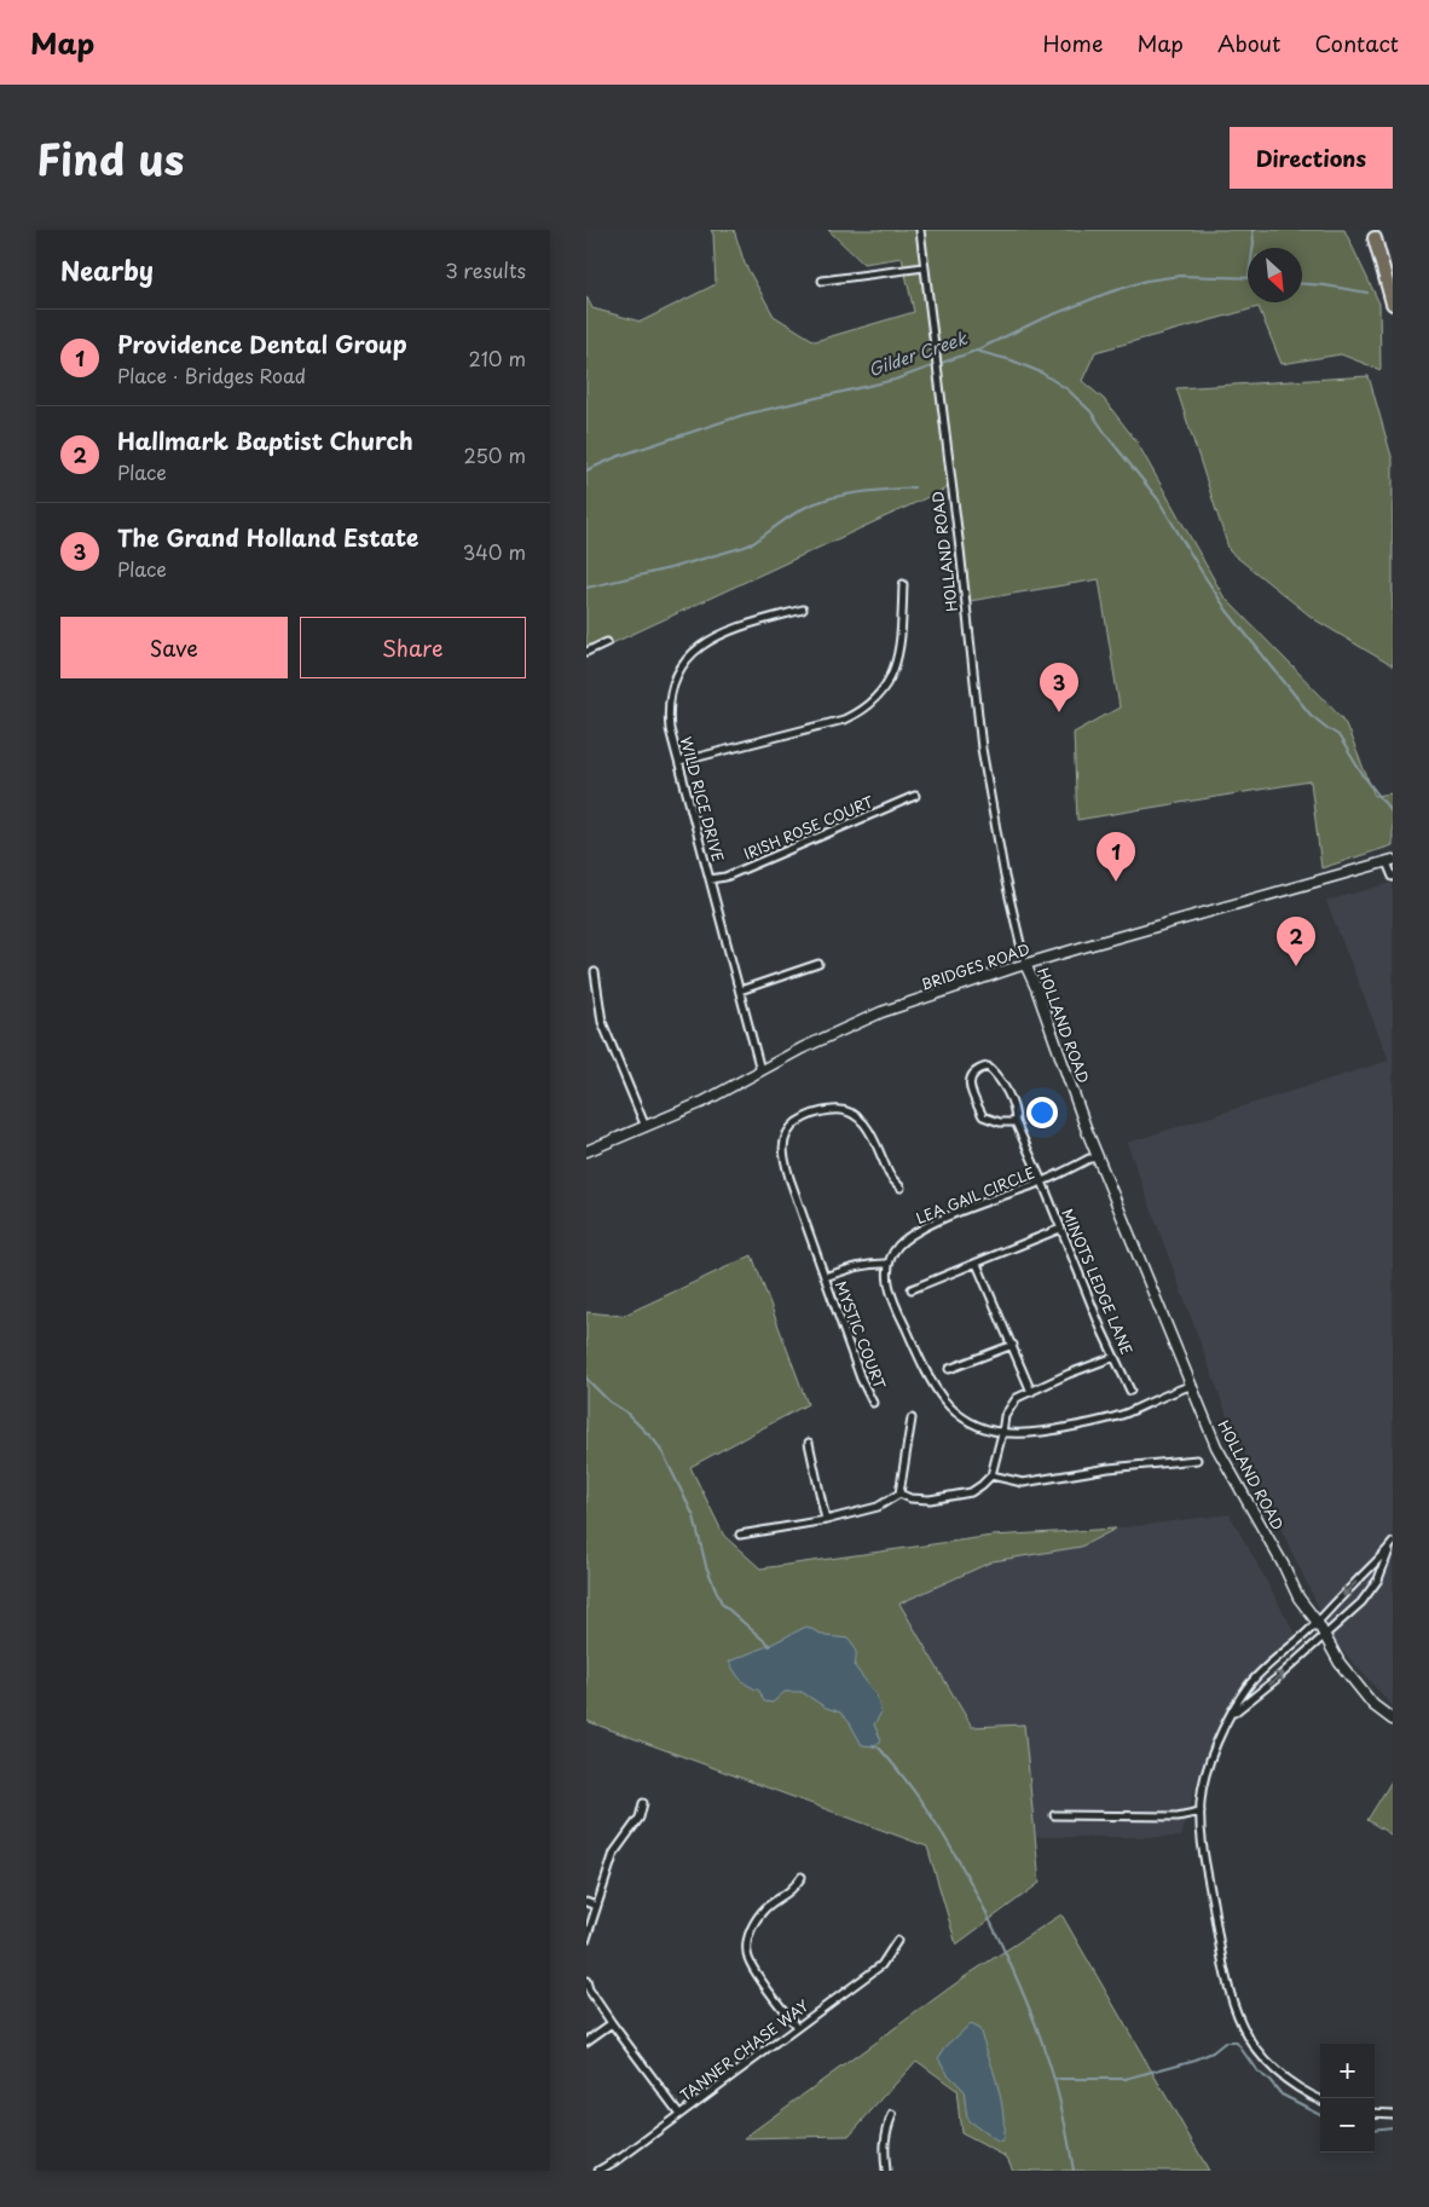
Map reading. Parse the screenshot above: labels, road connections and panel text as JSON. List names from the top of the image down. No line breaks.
{"streets":{"main road":["HOLLAND ROAD","BRIDGES ROAD"],"street":["WILD RICE DRIVE","IRISH ROSE COURT","LEA GAIL CIRCLE","MINOTS LEDGE LANE","MYSTIC COURT","TANNER CHASE WAY"]},"crossings":[["HOLLAND ROAD","BRIDGES ROAD"],["HOLLAND ROAD","LEA GAIL CIRCLE"],["WILD RICE DRIVE","IRISH ROSE COURT"],["WILD RICE DRIVE","BRIDGES ROAD"],["LEA GAIL CIRCLE","MINOTS LEDGE LANE"]],"water":["Gilder Creek"],"north":"bottom right","page":{"header":"Map","nav":["Home","Map","About","Contact"],"title":"Find us","buttons":["Directions",["Save","Share"]],"heading":["Nearby","3 results"],"list":[{"mark":"1","name":"Providence Dental Group","note":"Place · Bridges Road","value":"210 m"},{"mark":"2","name":"Hallmark Baptist Church","note":"Place","value":"250 m"},{"mark":"3","name":"The Grand Holland Estate","note":"Place","value":"340 m"}],"pins":["3","1","2"],"map_buttons":["+","−"]}}
